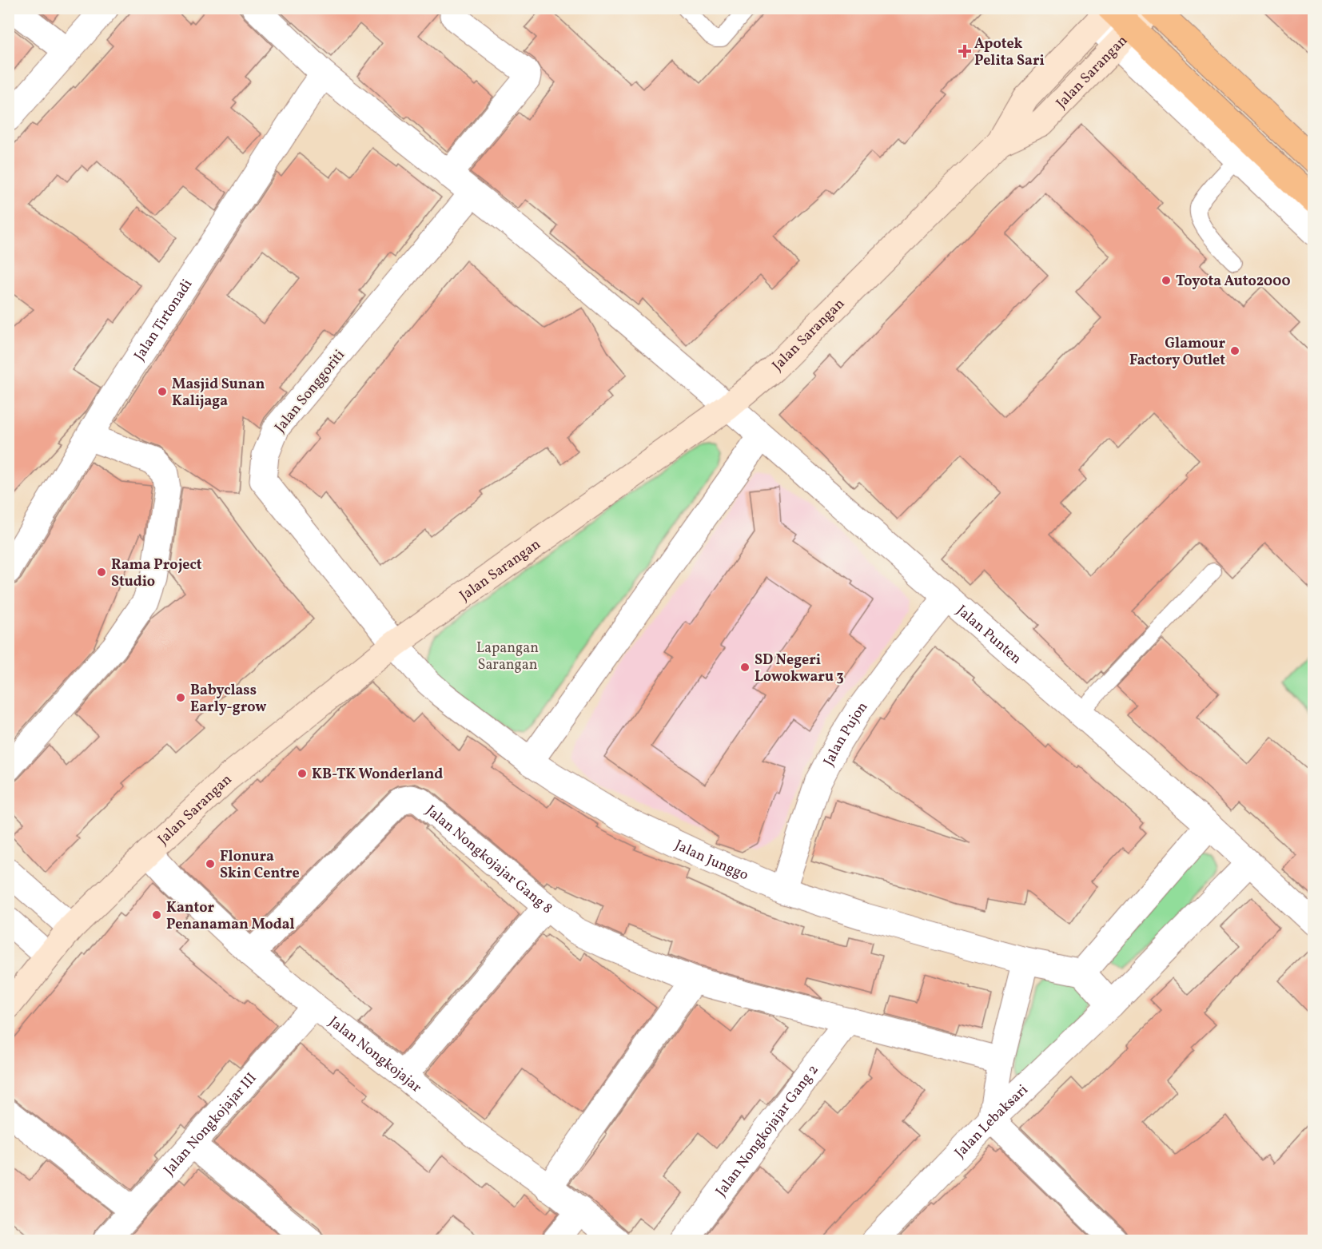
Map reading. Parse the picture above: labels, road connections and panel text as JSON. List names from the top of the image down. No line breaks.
{"streets":{"main road":["Jalan Sarangan"],"street":["Jalan Tirtonadi","Jalan Songgoriti","Jalan Punten","Jalan Pujon","Jalan Nongkojajar Gang 8","Jalan Junggo","Jalan Nongkojajar","Jalan Lebaksari","Jalan Nongkojajar III","Jalan Nongkojajar Gang 2"]},"crossings":[["Jalan Sarangan","Jalan Songgoriti"],["Jalan Sarangan","Jalan Punten"],["Jalan Sarangan","Jalan Junggo"],["Jalan Sarangan","Jalan Nongkojajar"],["Jalan Songgoriti","Jalan Junggo"],["Jalan Punten","Jalan Pujon"],["Jalan Punten","Jalan Lebaksari"],["Jalan Pujon","Jalan Junggo"],["Jalan Nongkojajar Gang 8","Jalan Nongkojajar"],["Jalan Nongkojajar Gang 8","Jalan Nongkojajar Gang 2"],["Jalan Nongkojajar","Jalan Nongkojajar III"]],"parks":["Lapangan Sarangan"],"places":{"health":["Apotek Pelita Sari"],"other":["Toyota Auto2000","Glamour Factory Outlet","Masjid Sunan Kalijaga","Rama Project Studio","SD Negeri Lowokwaru 3","Babyclass Early-grow","KB-TK Wonderland","Flonura Skin Centre","Kantor Penanaman Modal"]}}
